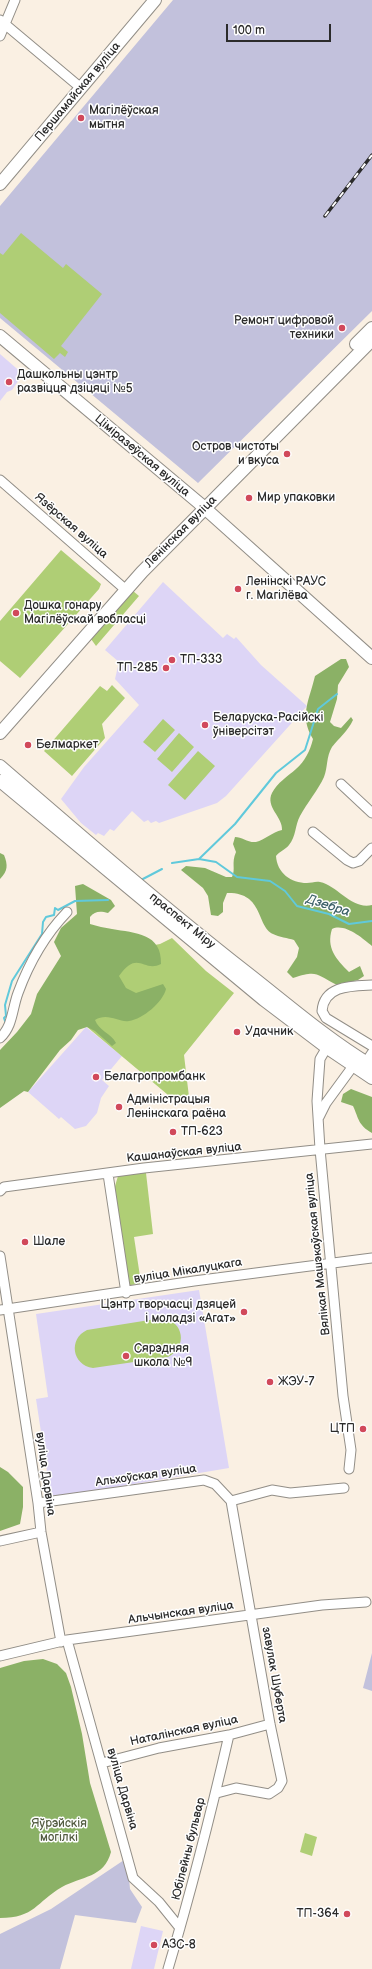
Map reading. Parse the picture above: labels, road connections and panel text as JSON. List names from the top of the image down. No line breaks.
{"streets":{"main road":["Першамайская вуліца","Ціміразеўская вуліца","Ленінская вуліца","праспект Міру"],"street":["Язёрская вуліца","Кашанаўская вуліца","Вялікая Машэкаўская вуліца","вуліца Мікалуцкага","вуліца Дарвіна","Альхоўская вуліца","Альчынская вуліца","завулак Шуберта","Наталінская вуліца","Юбілейны бульвар"]},"crossings":[["Ціміразеўская вуліца","Ленінская вуліца"],["Язёрская вуліца","Ленінская вуліца"],["праспект Міру","Вялікая Машэкаўская вуліца"],["Кашанаўская вуліца","Вялікая Машэкаўская вуліца"],["Вялікая Машэкаўская вуліца","вуліца Мікалуцкага"],["вуліца Мікалуцкага","вуліца Дарвіна"],["вуліца Дарвіна","Альхоўская вуліца"],["вуліца Дарвіна","Альчынская вуліца"],["вуліца Дарвіна","Наталінская вуліца"],["вуліца Дарвіна","Юбілейны бульвар"],["Альхоўская вуліца","завулак Шуберта"],["Альчынская вуліца","завулак Шуберта"],["завулак Шуберта","Наталінская вуліца"],["завулак Шуберта","Юбілейны бульвар"],["Наталінская вуліца","Юбілейны бульвар"]],"water":["Дзебра"],"parks":["Яўрэйскія могілкі"],"places":["Магілёўская мытня","Ремонт цифровой техники","Дашкольны цэнтр развіцця дзіцяці №5","Остров чистоты и вкуса","Мир упаковки","Ленінскі РАУС г. Магілёва","Дошка гонару Магілёўскай вобласці","ТП-333","ТП-285","Беларуска-Расійскі ўніверсітэт","Белмаркет","Удачник","Белагропромбанк","Адміністрацыя Ленінскага раёна","ТП-623","Шале","Цэнтр творчасці дзяцей і моладзі «Агат»","Сярэдняя школа №9","ЖЭУ-7","ЦТП","ТП-364","АЗС-8"],"scale_bar":"100 m"}
